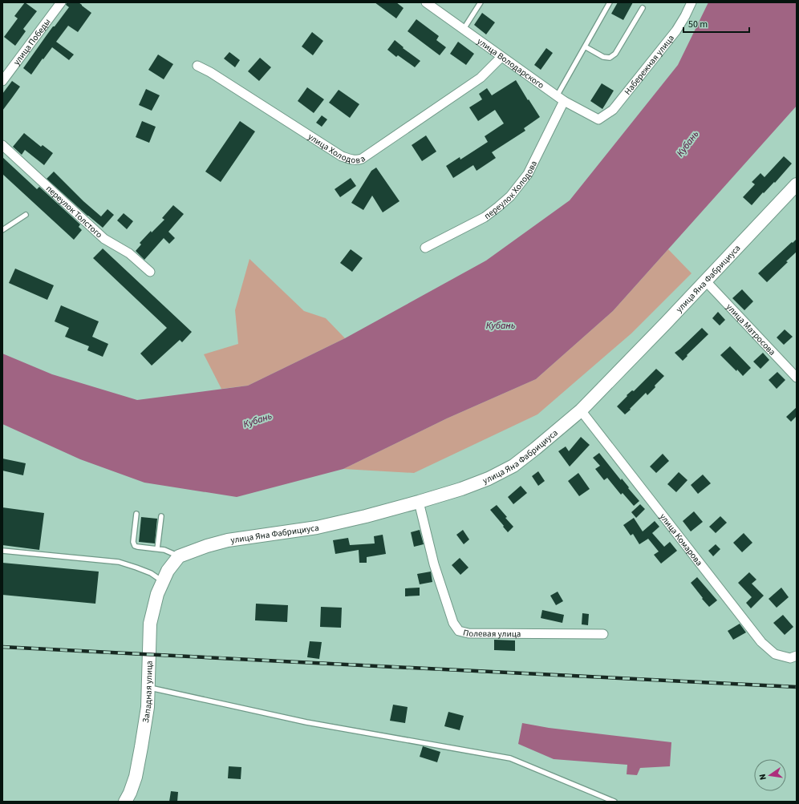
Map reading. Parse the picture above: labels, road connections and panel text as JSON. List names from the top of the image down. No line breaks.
{"streets":{"street":["улица Победы","улица Володарского","Набережная улица","улица Холодова","переулок Холодова","переулок Толстого","улица Яна Фабрициуса","улица Матросова","улица Комарова","Полевая улица","Западная улица"]},"crossings":[["улица Володарского","Набережная улица"],["улица Володарского","улица Холодова"],["улица Володарского","переулок Холодова"],["улица Яна Фабрициуса","улица Матросова"],["улица Яна Фабрициуса","улица Комарова"],["улица Яна Фабрициуса","Полевая улица"]],"water":["Кубань"],"scale_bar":"50 m","north":"left"}
